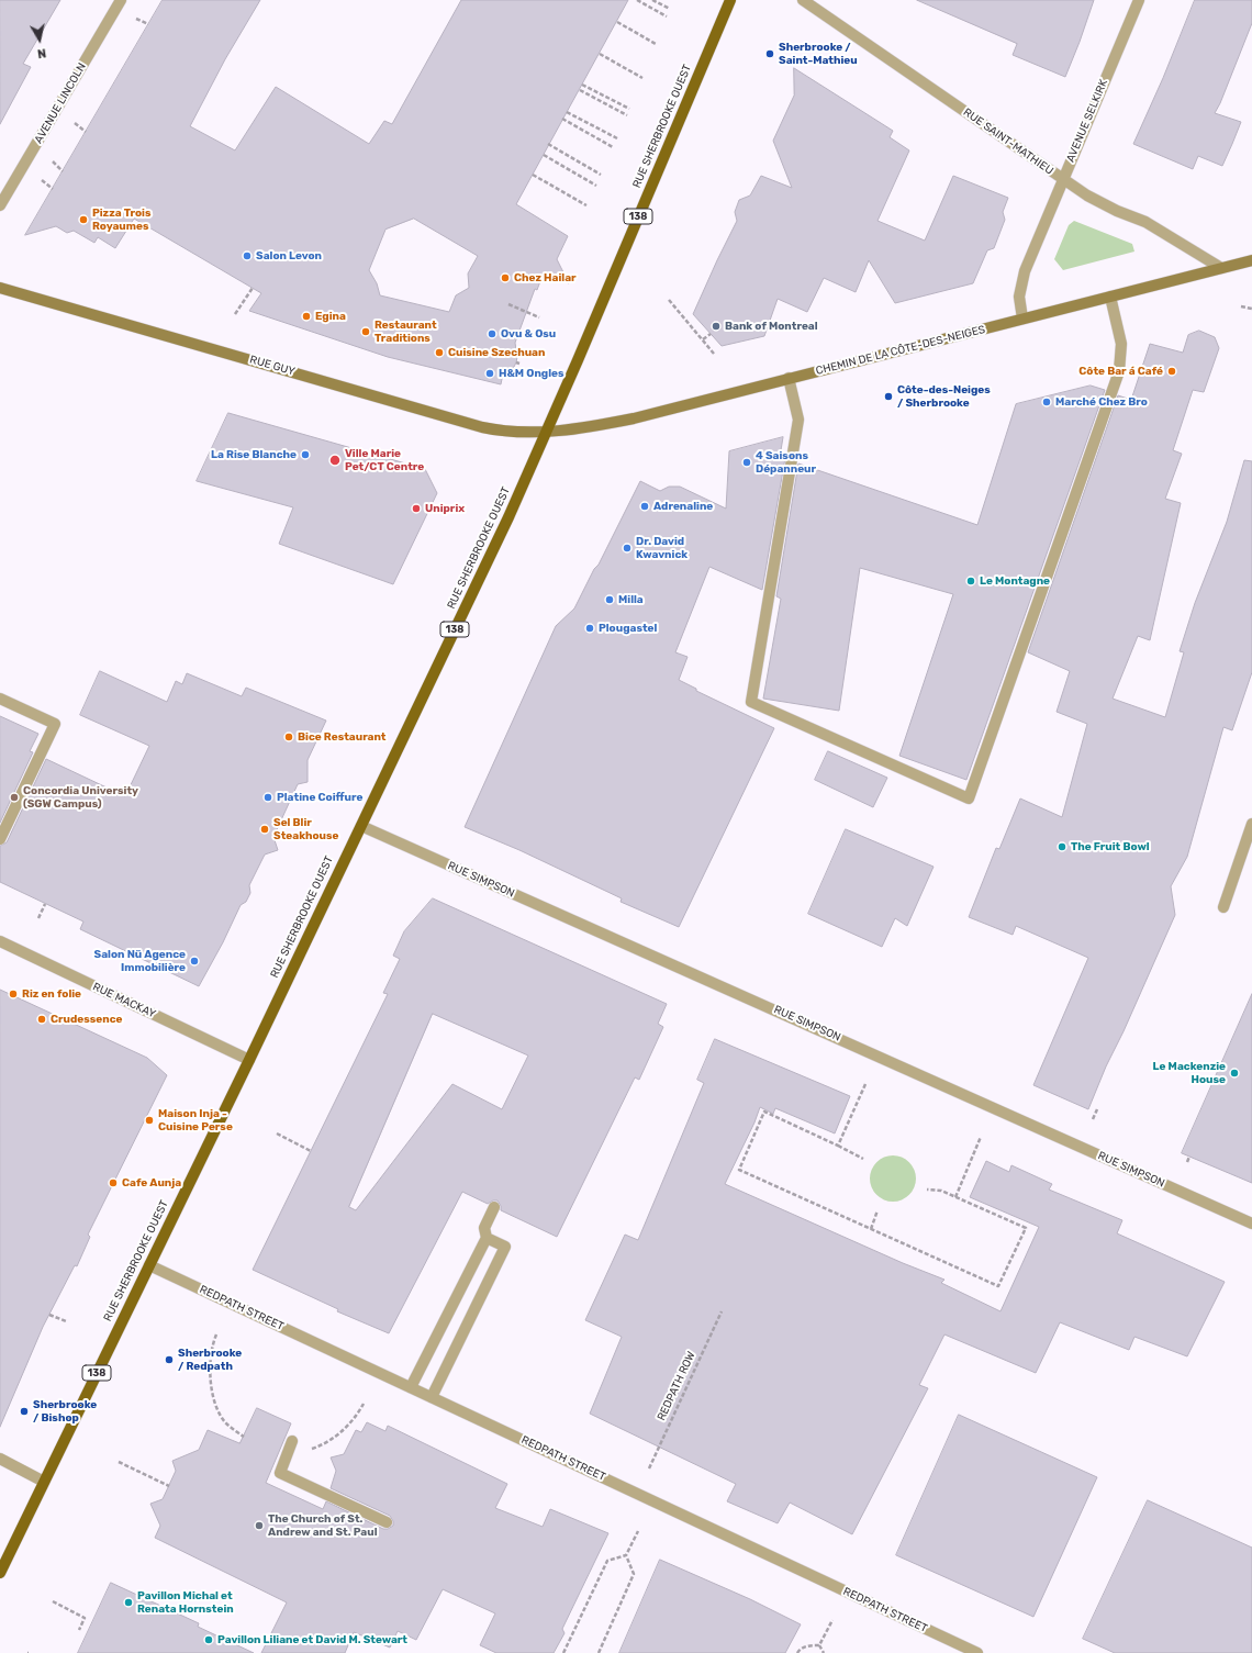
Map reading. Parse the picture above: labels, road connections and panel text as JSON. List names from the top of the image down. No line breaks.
{"streets":{"main road":["RUE SHERBROOKE OUEST","138","CHEMIN DE LA CÔTE-DES-NEIGES","RUE GUY"],"street":["AVENUE LINCOLN","AVENUE SELKIRK","RUE SAINT-MATHIEU","RUE SIMPSON","RUE MACKAY","REDPATH STREET"],"path":["REDPATH ROW"]},"crossings":[["AVENUE SELKIRK","RUE SAINT-MATHIEU"],["AVENUE SELKIRK","CHEMIN DE LA CÔTE-DES-NEIGES"],["RUE SHERBROOKE OUEST","CHEMIN DE LA CÔTE-DES-NEIGES"],["RUE SHERBROOKE OUEST","RUE GUY"],["RUE SHERBROOKE OUEST","RUE SIMPSON"],["RUE SHERBROOKE OUEST","RUE MACKAY"],["RUE SHERBROOKE OUEST","REDPATH STREET"],["RUE SAINT-MATHIEU","CHEMIN DE LA CÔTE-DES-NEIGES"],["CHEMIN DE LA CÔTE-DES-NEIGES","RUE GUY"]],"places":["Sherbrooke / Saint-Mathieu","Pizza Trois Royaumes","Salon Levon","Chez Hailar","Egina","Bank of Montreal","Restaurant Traditions","Ovu & Osu","Cuisine Szechuan","Côte Bar á Café","H&M Ongles","Côte-des-Neiges / Sherbrooke","Marché Chez Bro","La Rise Blanche","Ville Marie Pet/CT Centre","4 Saisons Dépanneur","Adrenaline","Uniprix","Dr. David Kwavnick","Le Montagne","Milla","Plougastel","Bice Restaurant","Concordia University (SGW Campus)","Platine Coiffure","Sel Blir Steakhouse","The Fruit Bowl","Salon Nü Agence Immobilière","Riz en folie","Crudessence","Le Mackenzie House","Maison Inja - Cuisine Perse","Cafe Aunja","Sherbrooke / Redpath","Sherbrooke / Bishop","The Church of St. Andrew and St. Paul","Pavillon Michal et Renata Hornstein","Pavillon Liliane et David M. Stewart"],"north":"bottom"}
